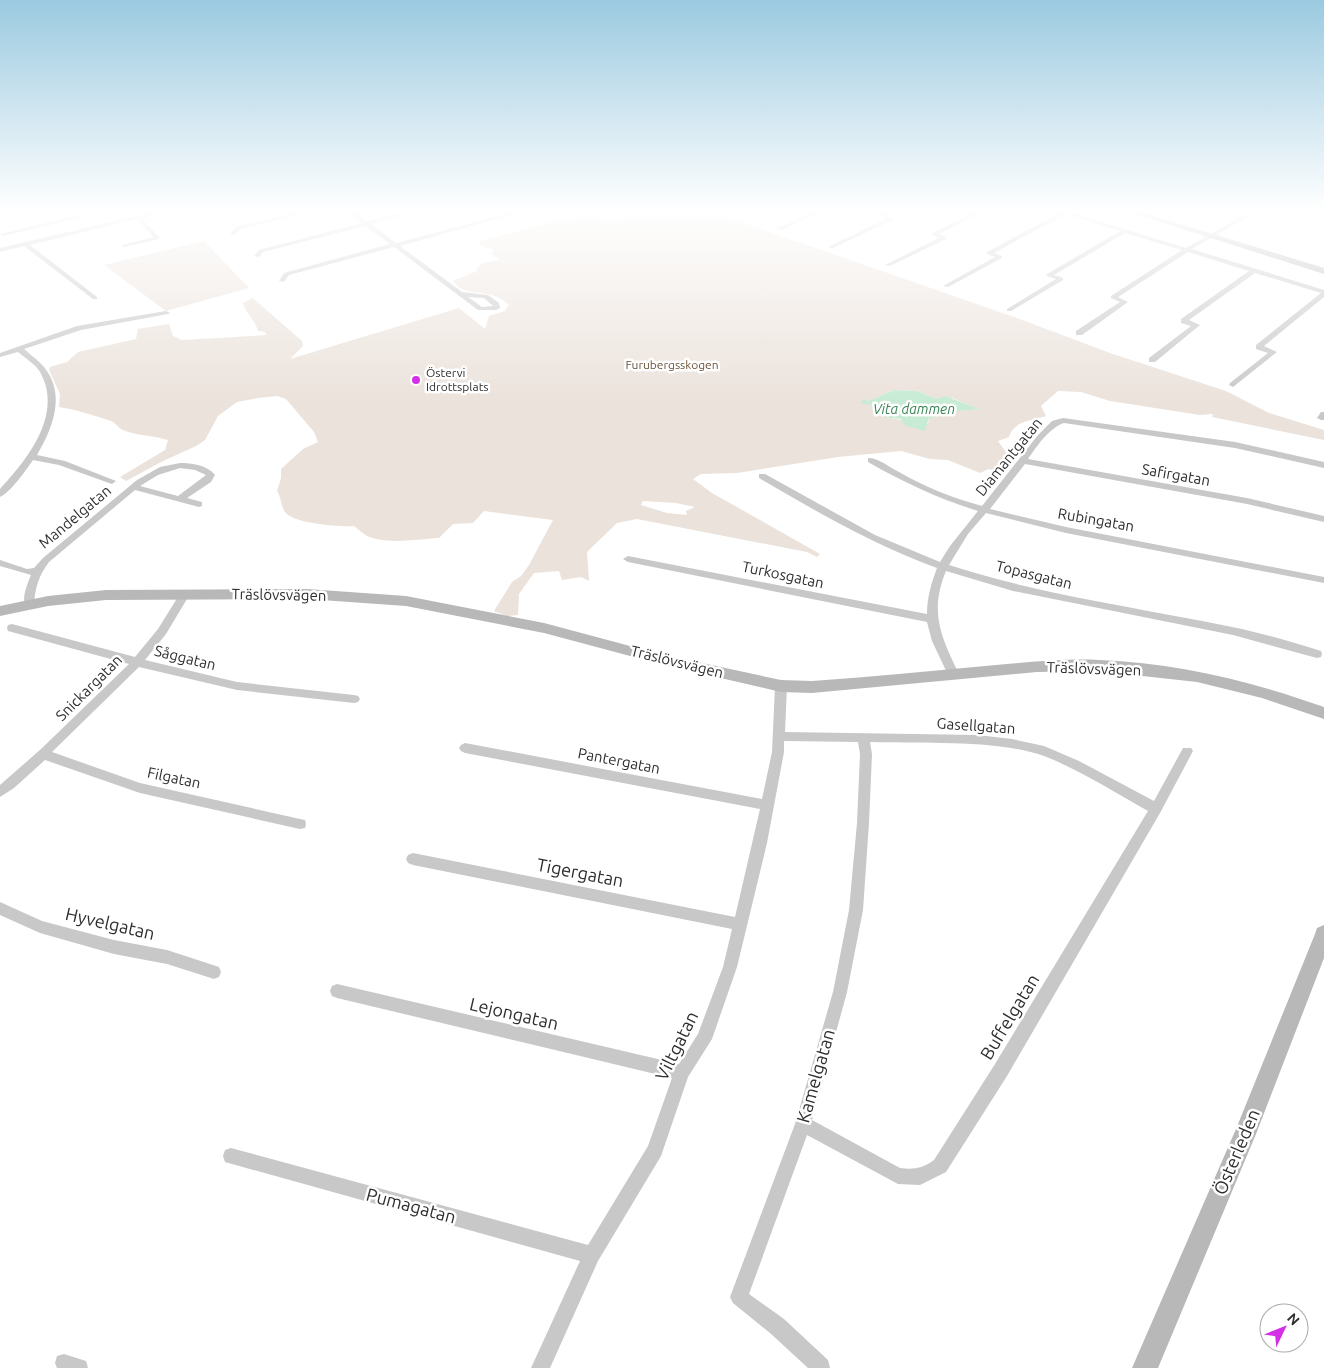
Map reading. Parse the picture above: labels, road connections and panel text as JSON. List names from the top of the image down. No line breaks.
{"streets":{"street":["Diamantgatan","Safirgatan","Mandelgatan","Rubingatan","Turkosgatan","Topasgatan","Träslövsvägen","Såggatan","Snickargatan","Gasellgatan","Pantergatan","Filgatan","Tigergatan","Hyvelgatan","Lejongatan","Buffelgatan","Viltgatan","Kamelgatan","Österleden","Pumagatan"]},"crossings":[["Diamantgatan","Safirgatan"],["Diamantgatan","Rubingatan"],["Diamantgatan","Turkosgatan"],["Diamantgatan","Topasgatan"],["Diamantgatan","Träslövsvägen"],["Träslövsvägen","Snickargatan"],["Träslövsvägen","Viltgatan"],["Såggatan","Snickargatan"],["Snickargatan","Filgatan"],["Gasellgatan","Buffelgatan"],["Gasellgatan","Viltgatan"],["Gasellgatan","Kamelgatan"],["Pantergatan","Viltgatan"],["Tigergatan","Viltgatan"],["Lejongatan","Viltgatan"],["Buffelgatan","Kamelgatan"],["Viltgatan","Pumagatan"]],"water":["Vita dammen"],"parks":["Furubergsskogen"],"places":["Östervi Idrottsplats"],"north":"top right"}
